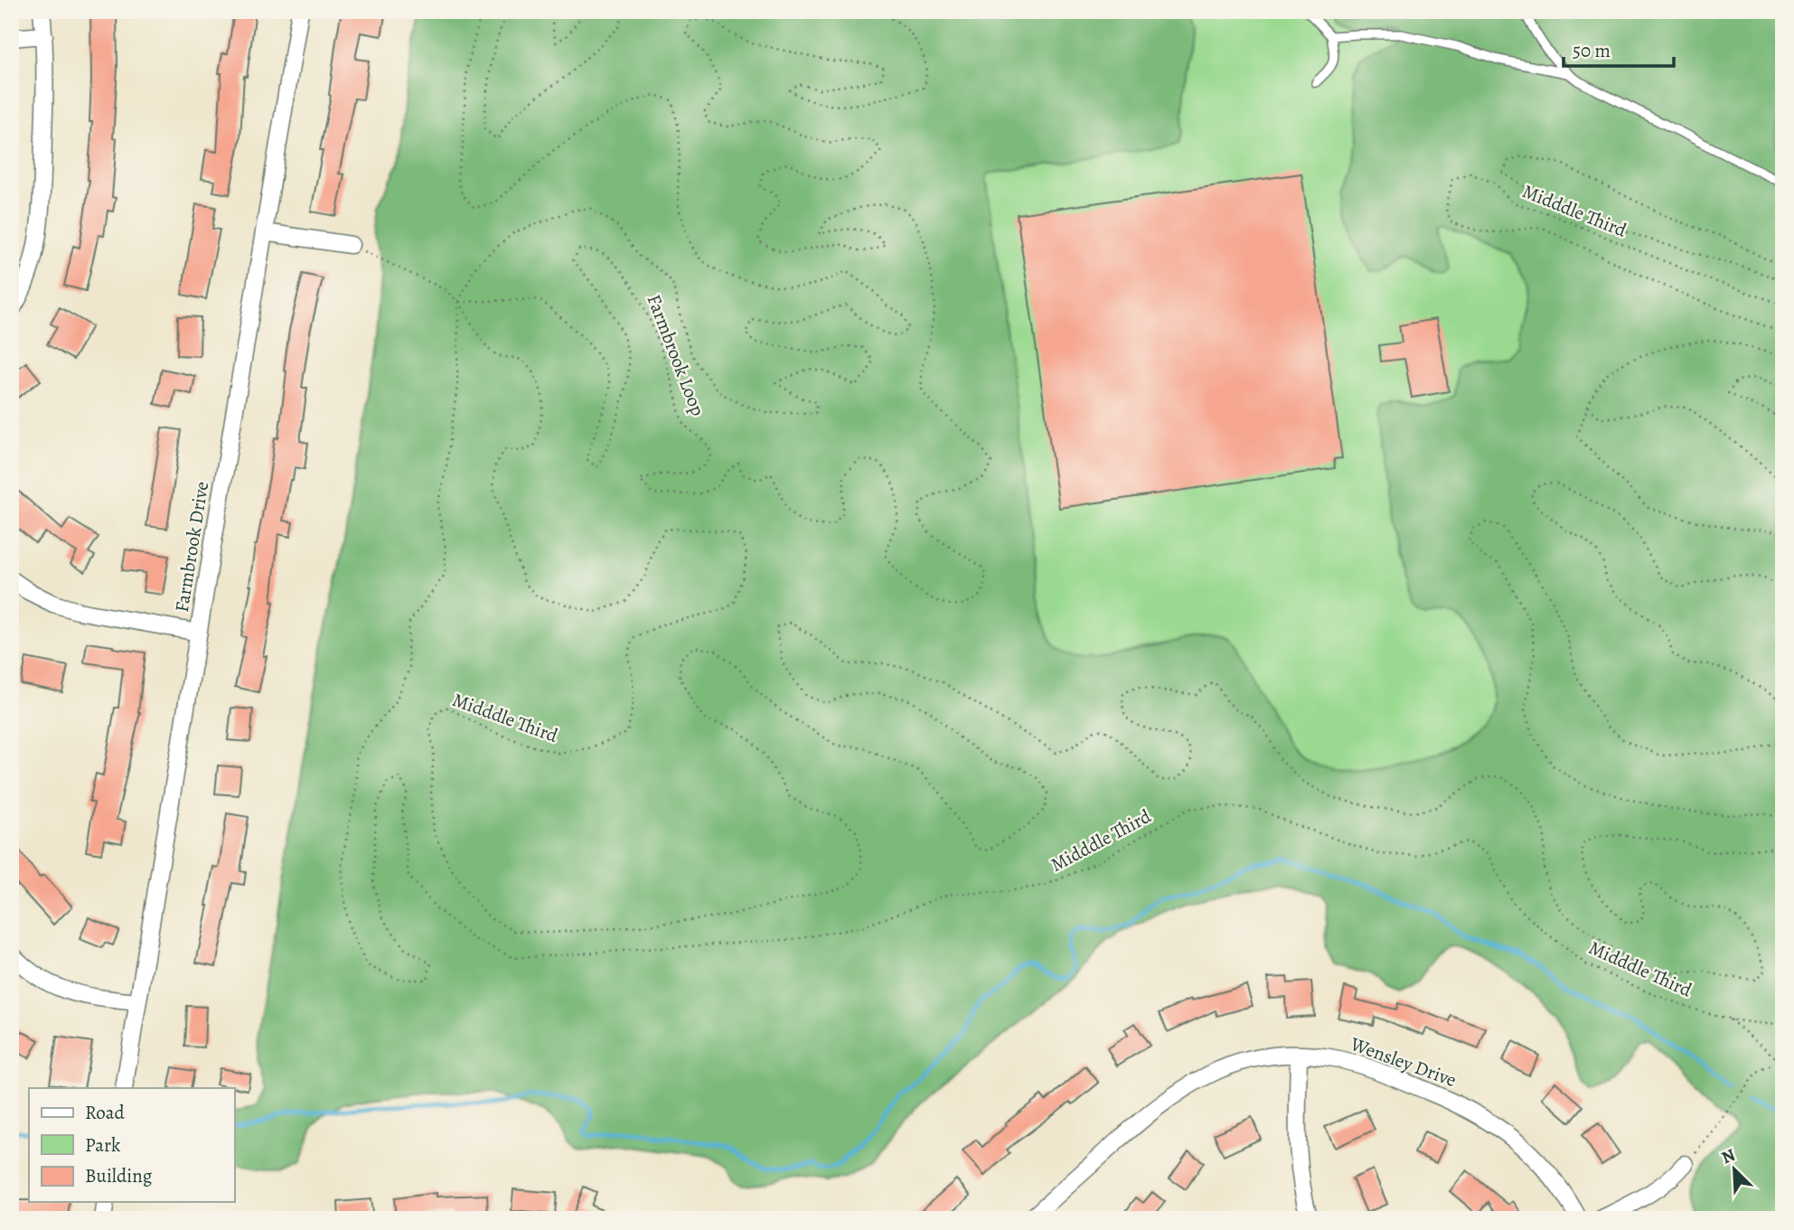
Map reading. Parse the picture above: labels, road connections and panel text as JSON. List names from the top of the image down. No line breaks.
{"streets":{"street":["Farmbrook Drive","Wensley Drive"],"path":["Midddle Third","Farmbrook Loop"]},"crossings":[["Midddle Third","Farmbrook Loop"]],"legend":["Road","Park","Building"],"scale_bar":"50 m","north":"top left"}
